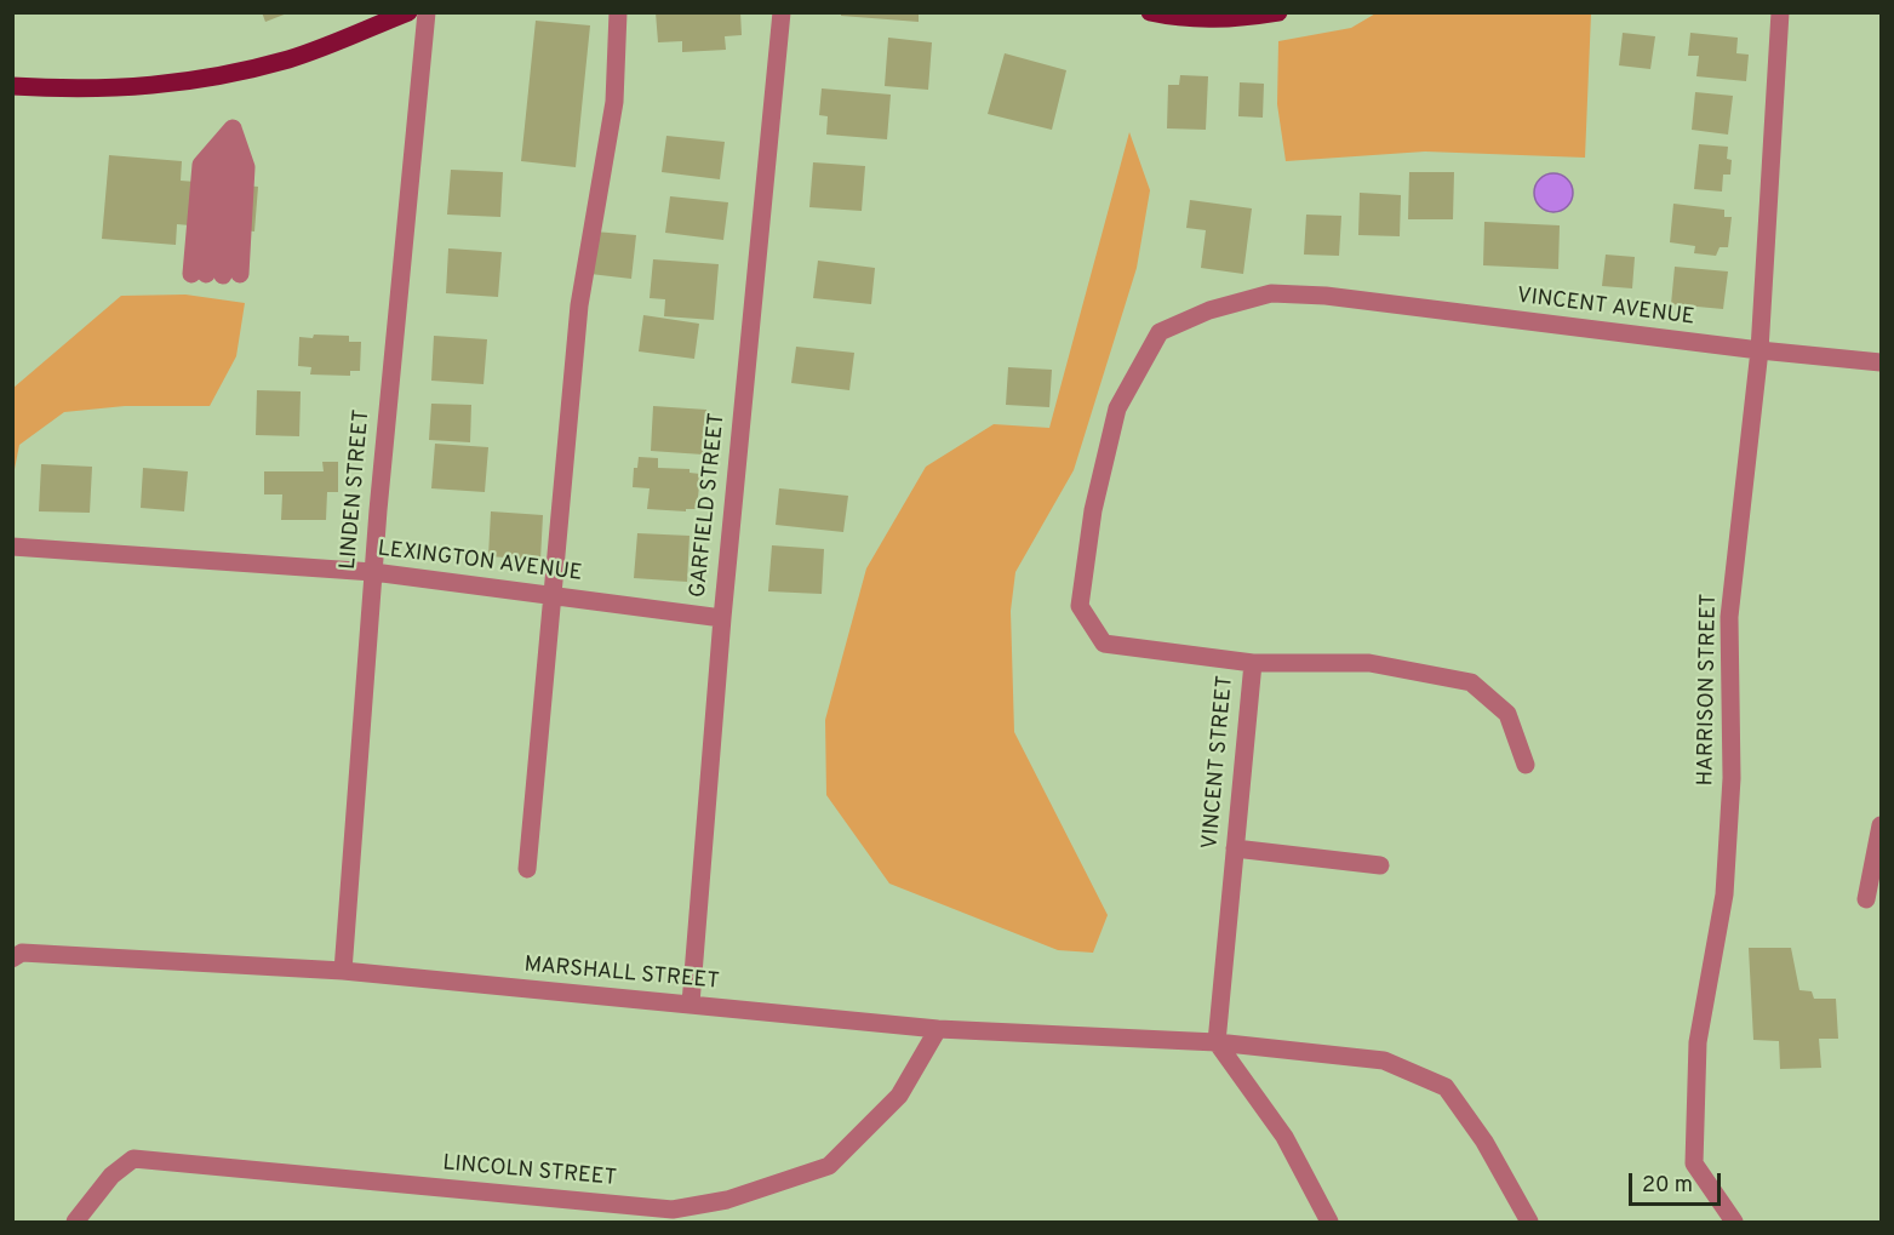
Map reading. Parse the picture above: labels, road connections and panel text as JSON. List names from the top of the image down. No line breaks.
{"streets":{"street":["VINCENT AVENUE","LINDEN STREET","GARFIELD STREET","LEXINGTON AVENUE","HARRISON STREET","VINCENT STREET","MARSHALL STREET","LINCOLN STREET"]},"crossings":[["VINCENT AVENUE","HARRISON STREET"],["VINCENT AVENUE","VINCENT STREET"],["LINDEN STREET","LEXINGTON AVENUE"],["LINDEN STREET","MARSHALL STREET"],["GARFIELD STREET","LEXINGTON AVENUE"],["GARFIELD STREET","MARSHALL STREET"],["VINCENT STREET","MARSHALL STREET"],["MARSHALL STREET","LINCOLN STREET"]],"scale_bar":"20 m"}
